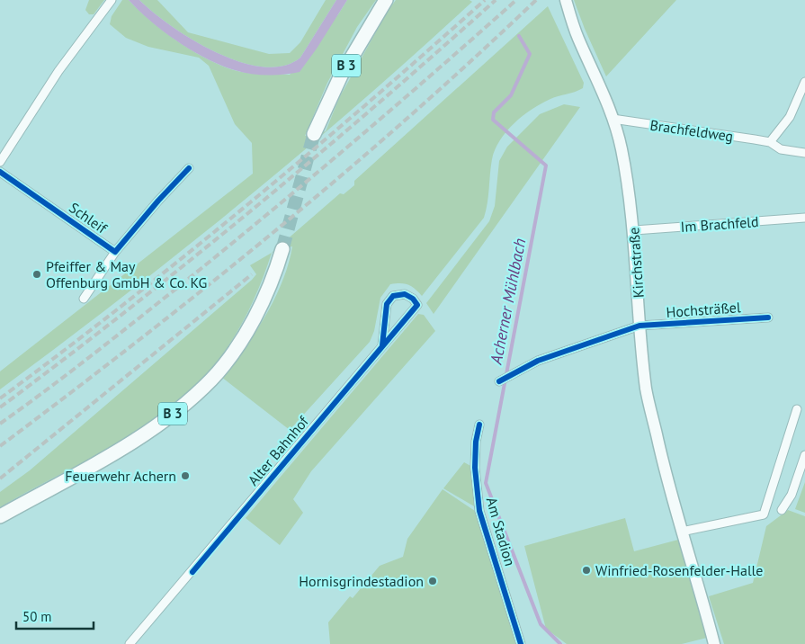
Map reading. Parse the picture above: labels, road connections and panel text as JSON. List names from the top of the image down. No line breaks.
{"streets":{"main road":["B 3","Kirchstraße"],"street":["Brachfeldweg","Schleif","Im Brachfeld","Hochsträßel","Alter Bahnhof","Am Stadion"]},"crossings":[["Brachfeldweg","Kirchstraße"],["Im Brachfeld","Kirchstraße"],["Kirchstraße","Hochsträßel"]],"water":["Acherner Mühlbach"],"places":["Pfeiffer & May Offenburg GmbH & Co. KG","Feuerwehr Achern","Winfried-Rosenfelder-Halle","Hornisgrindestadion"],"scale_bar":"50 m"}
